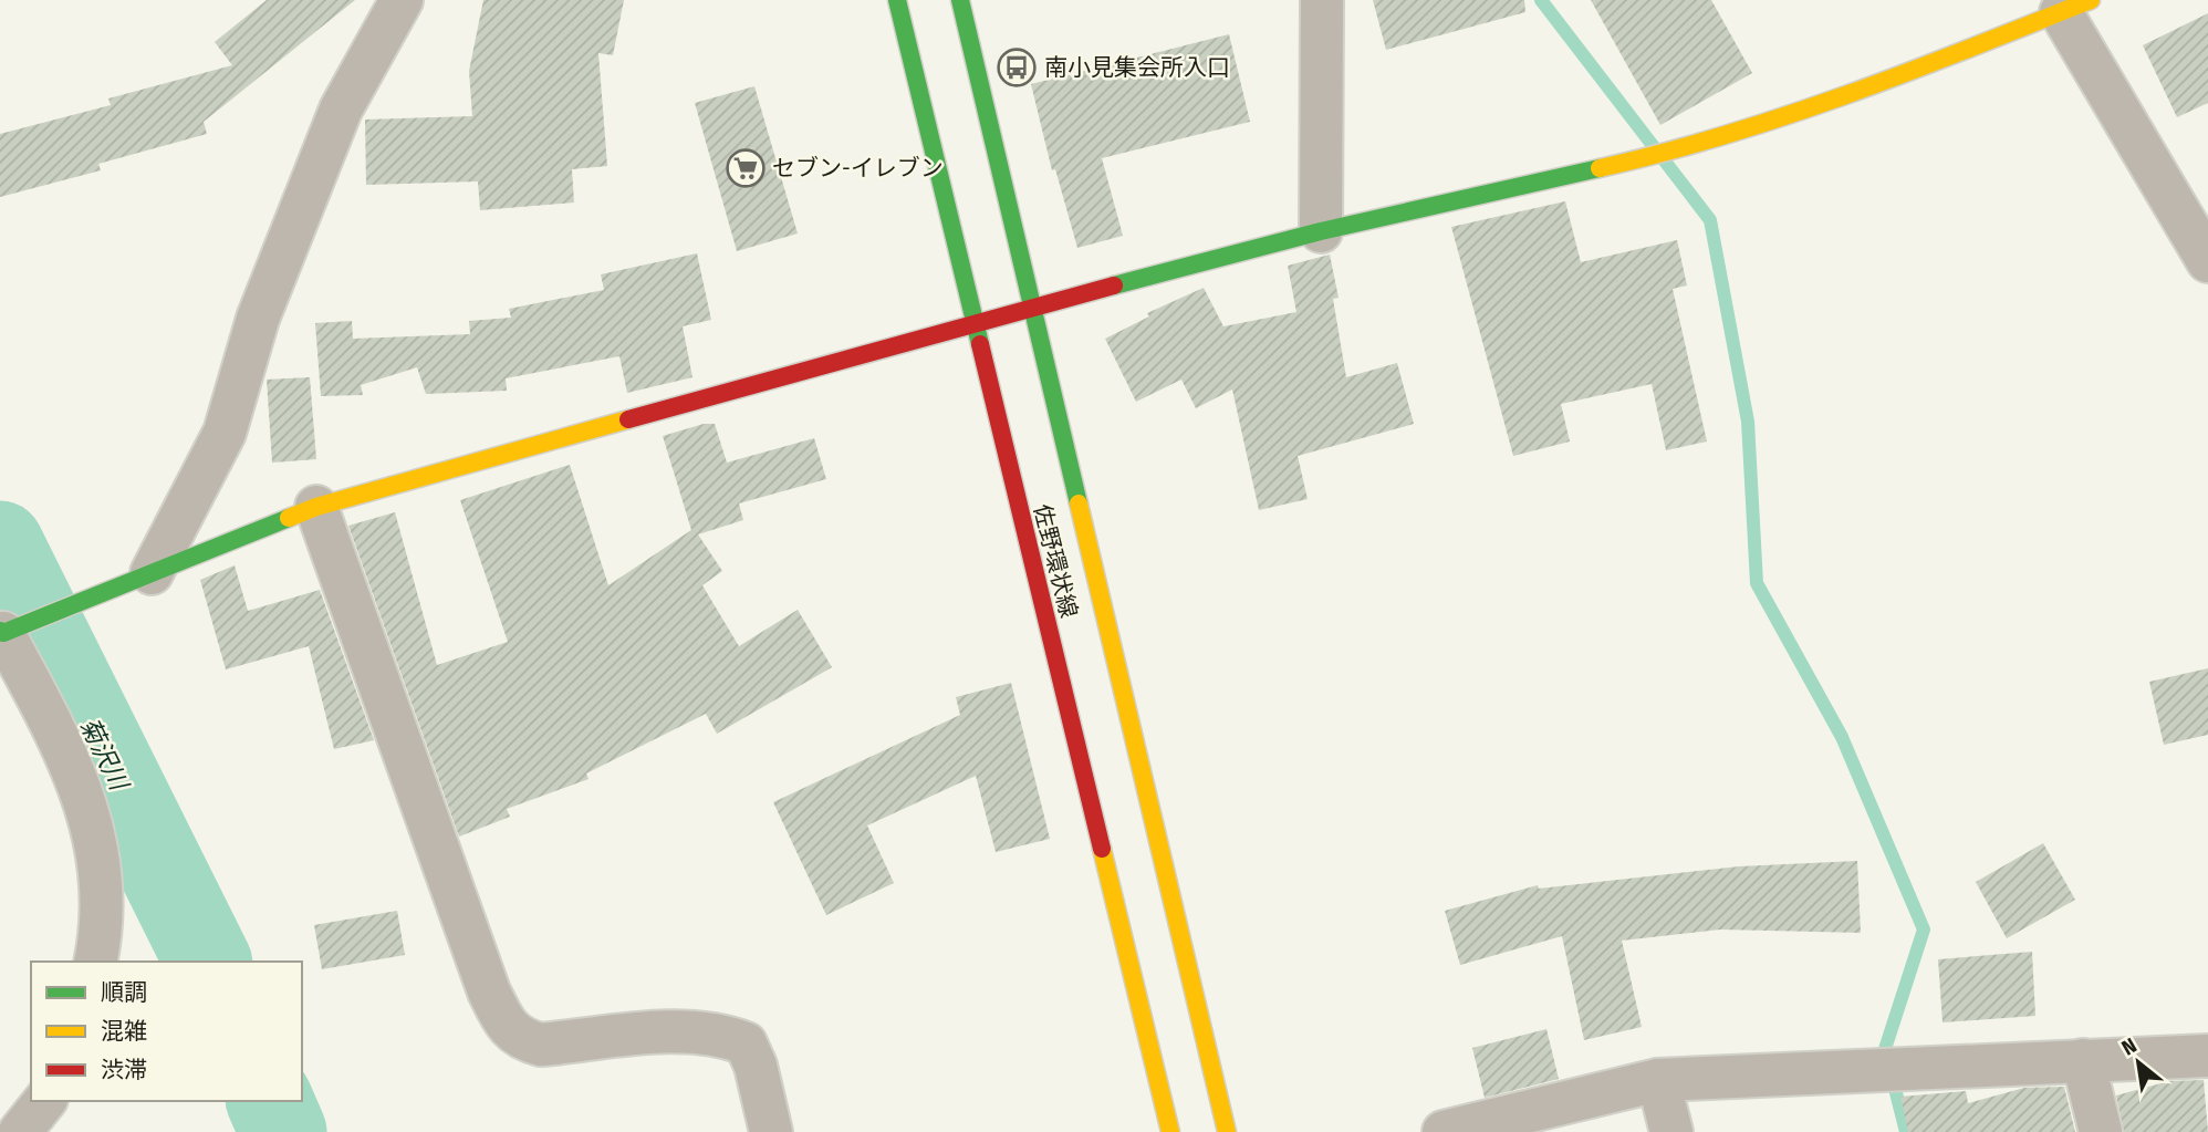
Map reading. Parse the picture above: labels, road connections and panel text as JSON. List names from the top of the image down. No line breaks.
{"streets":{"main road":["佐野環状線"]},"water":["菊沢川"],"places":{"bus stop":["南小見集会所入口"],"supermarket":["セブン-イレブン"]},"legend":["順調","混雑","渋滞"],"north":"top left"}
